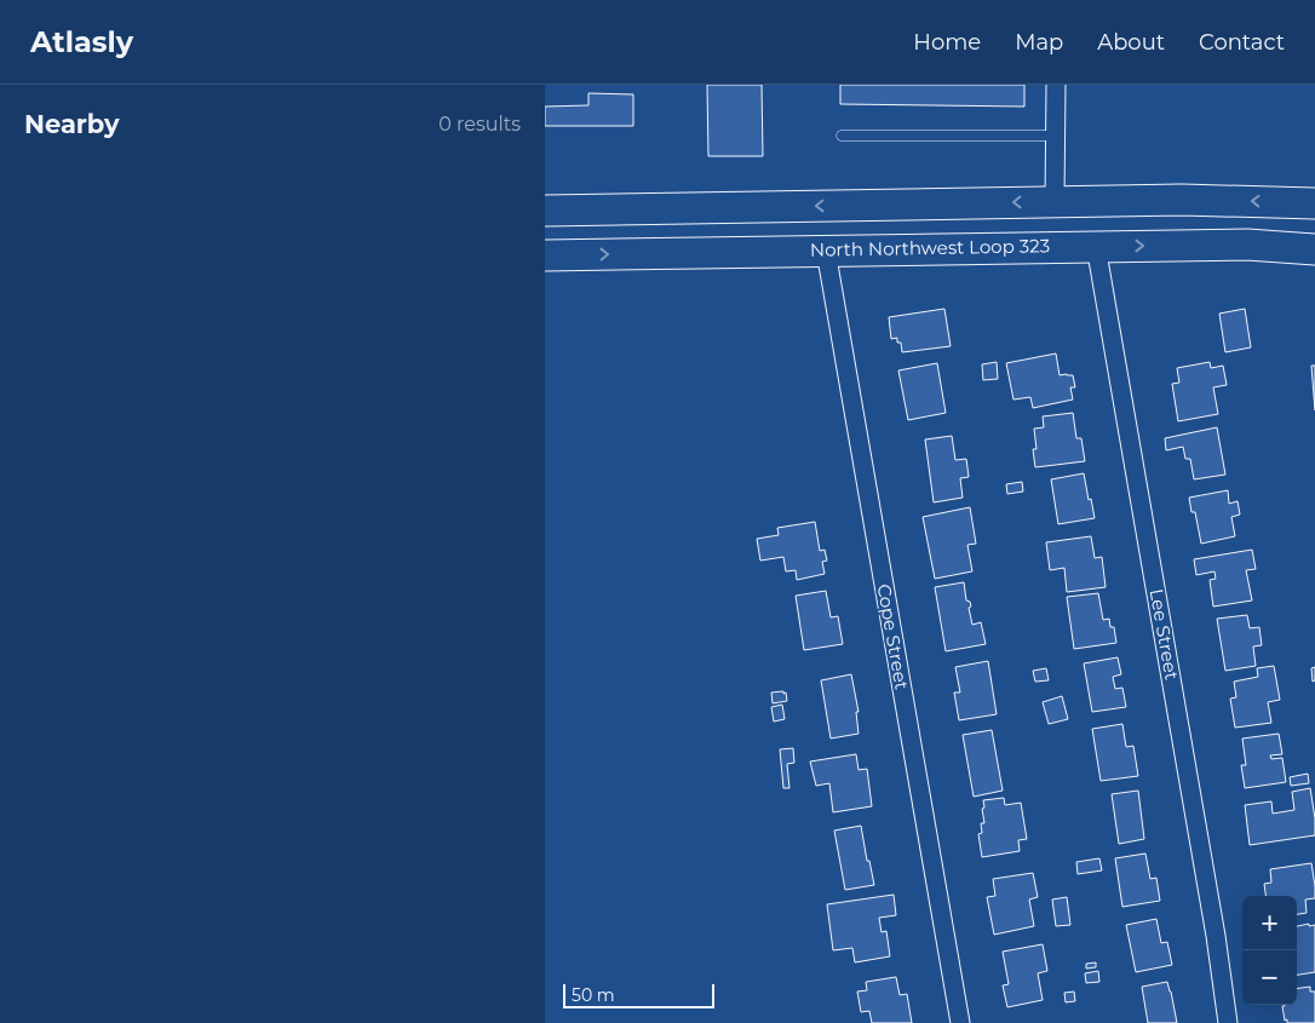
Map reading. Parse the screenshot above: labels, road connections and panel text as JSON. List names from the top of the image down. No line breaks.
{"streets":{"highway":["North Northwest Loop 323"],"street":["Lee Street","Cope Street"]},"crossings":[["North Northwest Loop 323","Lee Street"],["North Northwest Loop 323","Cope Street"]],"scale_bar":"50 m","page":{"header":"Atlasly","nav":["Home","Map","About","Contact"],"heading":["Nearby","0 results"],"map_buttons":["+","−"],"scale":"50 m"}}
